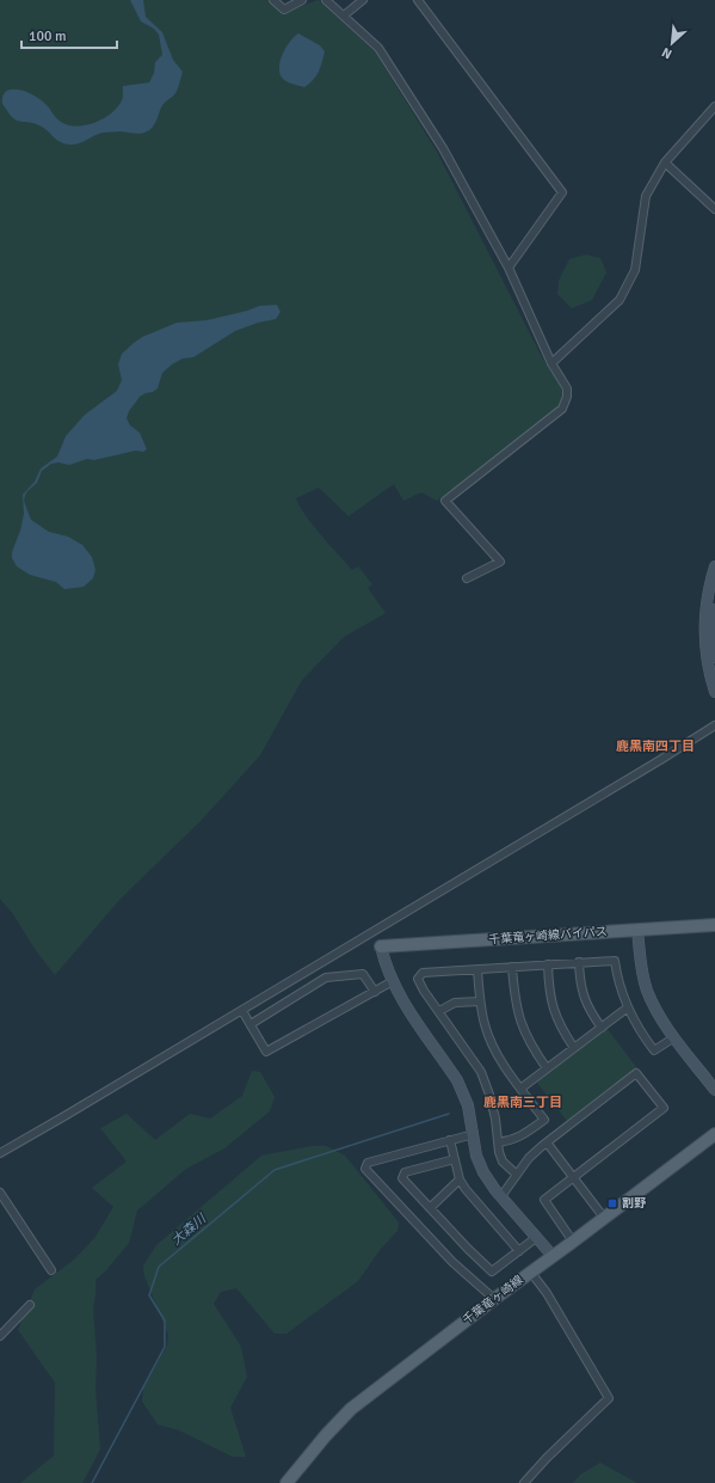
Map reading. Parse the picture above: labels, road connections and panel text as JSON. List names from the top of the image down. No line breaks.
{"streets":{"main road":["千葉竜ヶ崎線バイパス","千葉竜ヶ崎線"]},"districts":["鹿黒南四丁目","鹿黒南三丁目"],"water":["大森川"],"places":{"transit":["割野"]},"scale_bar":"100 m","north":"bottom left"}
